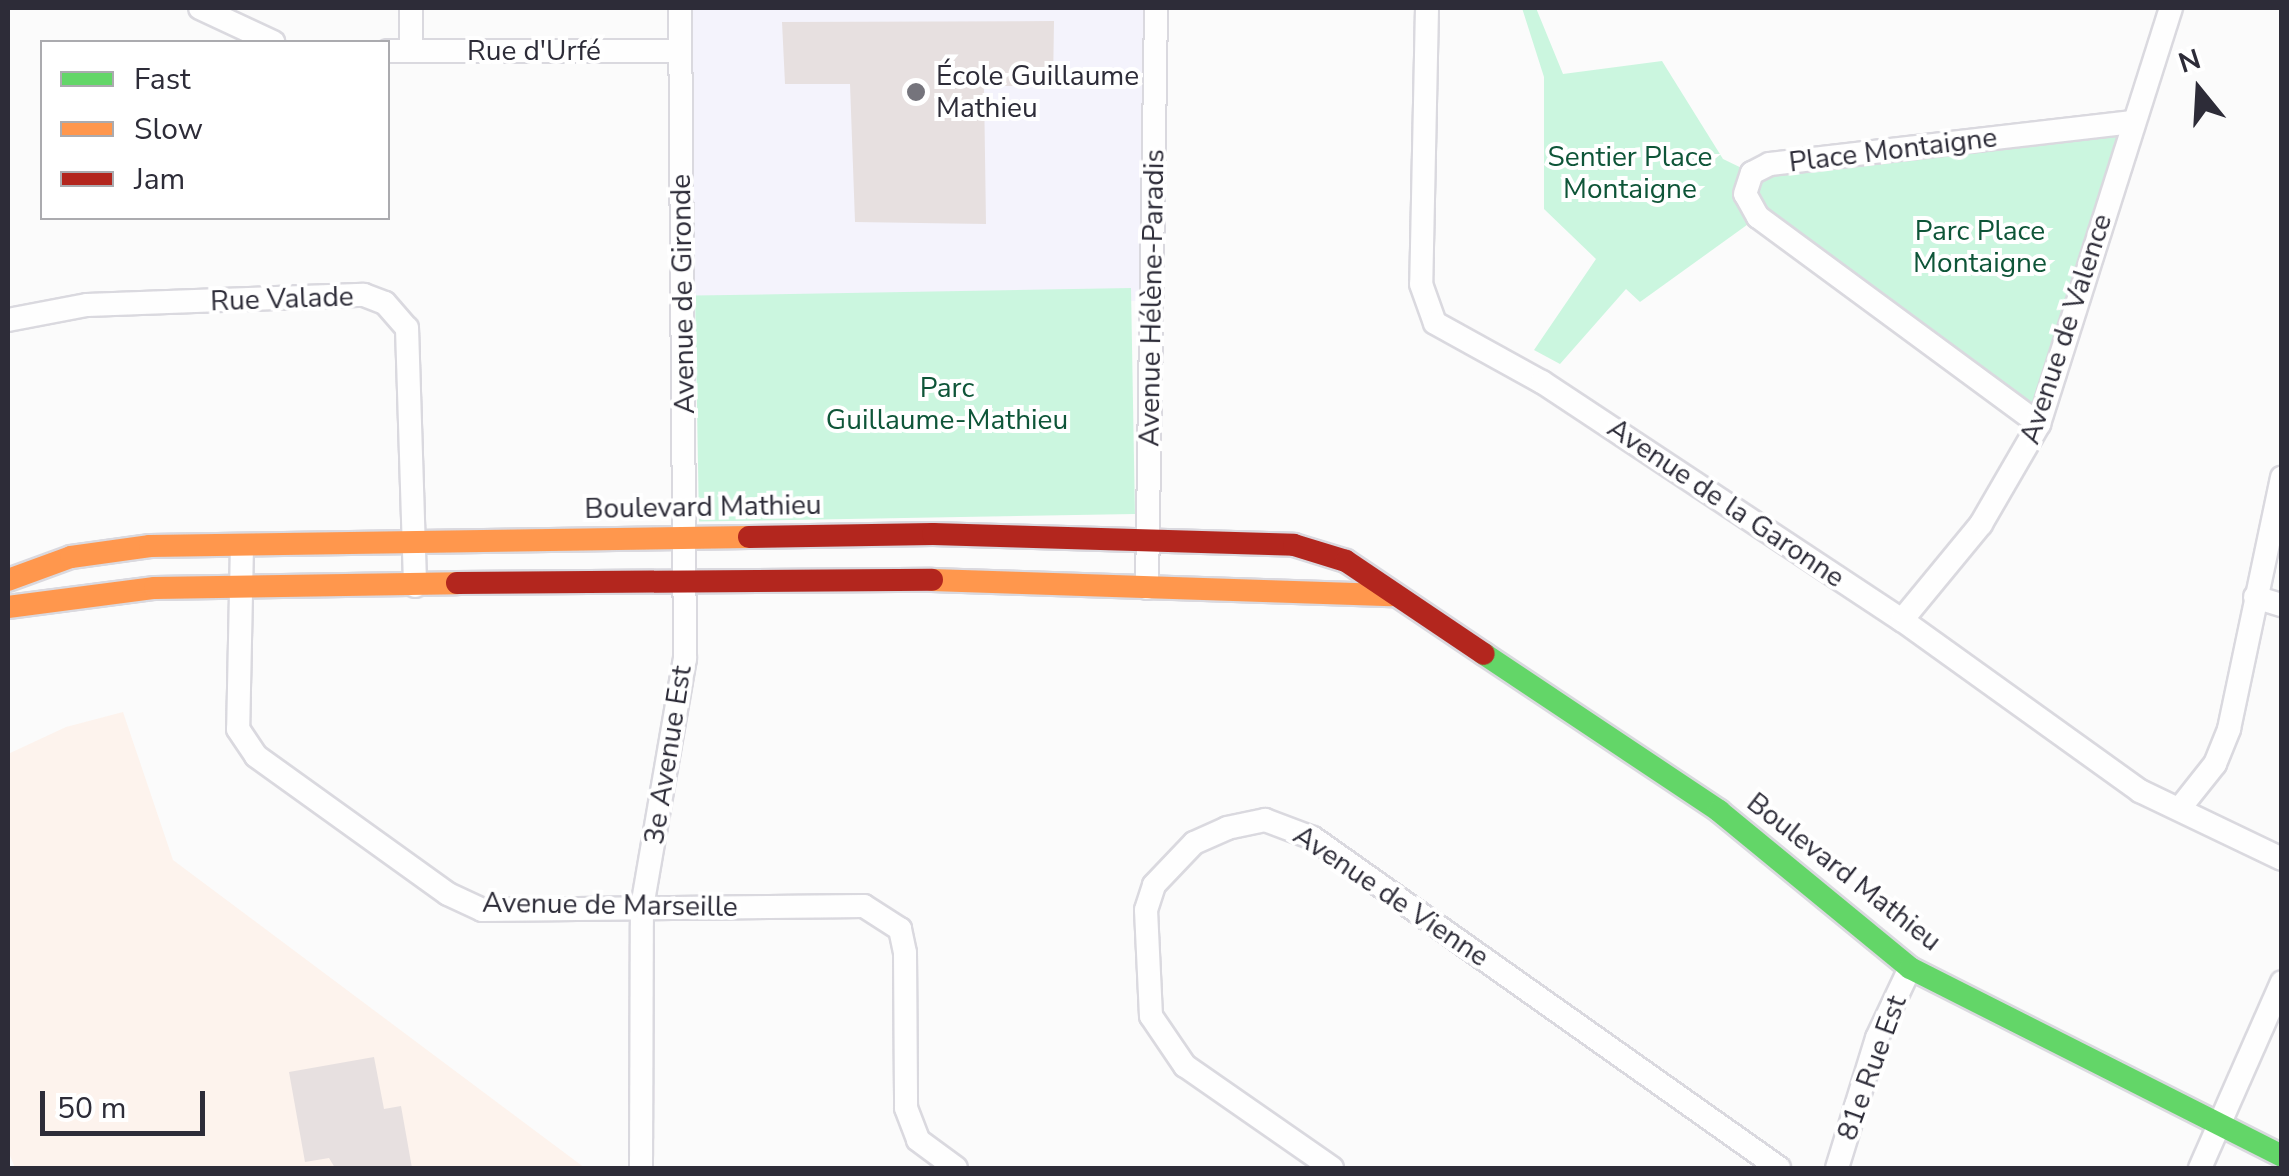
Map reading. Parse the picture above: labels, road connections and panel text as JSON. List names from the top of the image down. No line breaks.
{"streets":{"street":["Rue d'Urfé","Place Montaigne","Avenue de Gironde","Avenue Hélène-Paradis","Rue Valade","Avenue de Valence","Avenue de la Garonne","Boulevard Mathieu","3e Avenue Est","Avenue de Vienne","Avenue de Marseille","81e Rue Est"]},"crossings":[["Rue d'Urfé","Avenue de Gironde"],["Place Montaigne","Avenue de Valence"],["Avenue de Gironde","Boulevard Mathieu"],["Avenue de Gironde","3e Avenue Est"],["Avenue Hélène-Paradis","Boulevard Mathieu"],["Rue Valade","Boulevard Mathieu"],["Avenue de Valence","Avenue de la Garonne"],["Boulevard Mathieu","Avenue de Marseille"],["Boulevard Mathieu","81e Rue Est"],["3e Avenue Est","Avenue de Marseille"]],"parks":["Sentier Place Montaigne","Parc Place Montaigne","Parc Guillaume-Mathieu"],"places":["École Guillaume Mathieu"],"legend":["Fast","Slow","Jam"],"scale_bar":"50 m","north":"top"}
